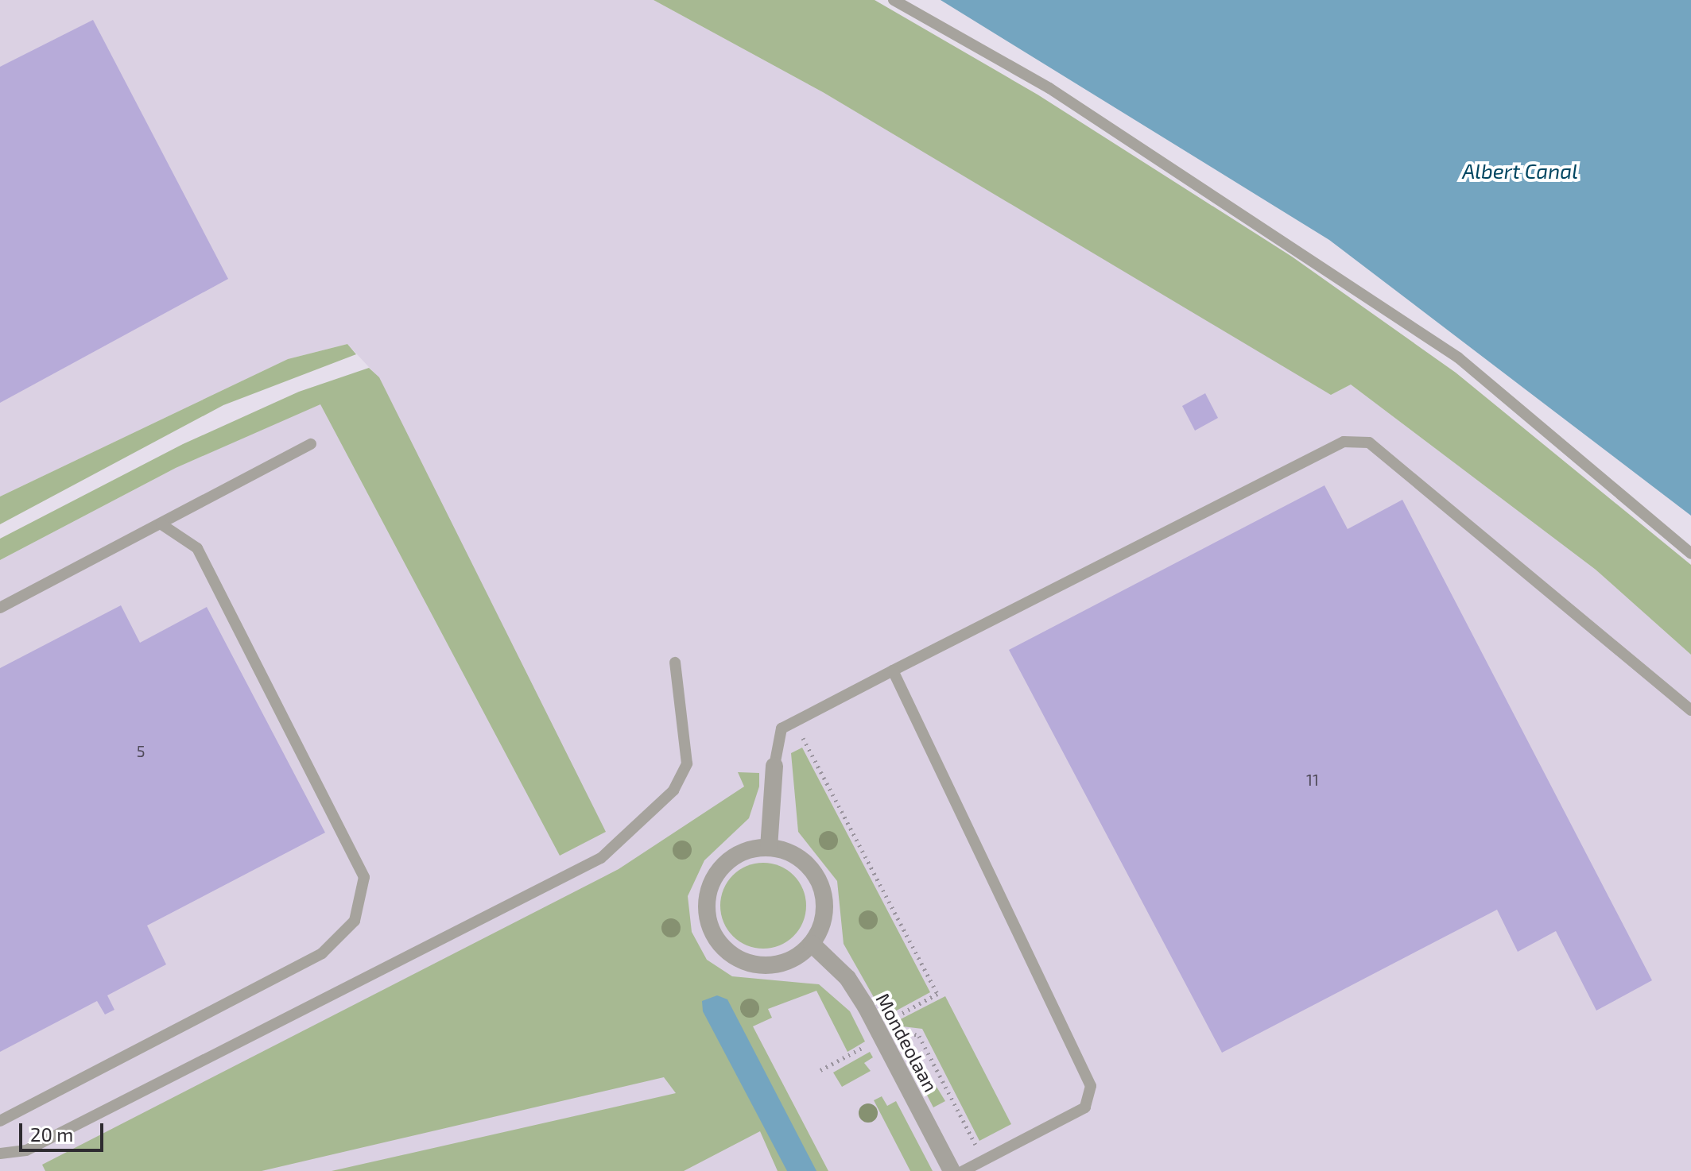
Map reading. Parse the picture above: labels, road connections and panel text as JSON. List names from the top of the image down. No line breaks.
{"streets":{"street":["Mondeolaan"]},"water":["Albert Canal"],"house_numbers":["5","11"],"scale_bar":"20 m"}
